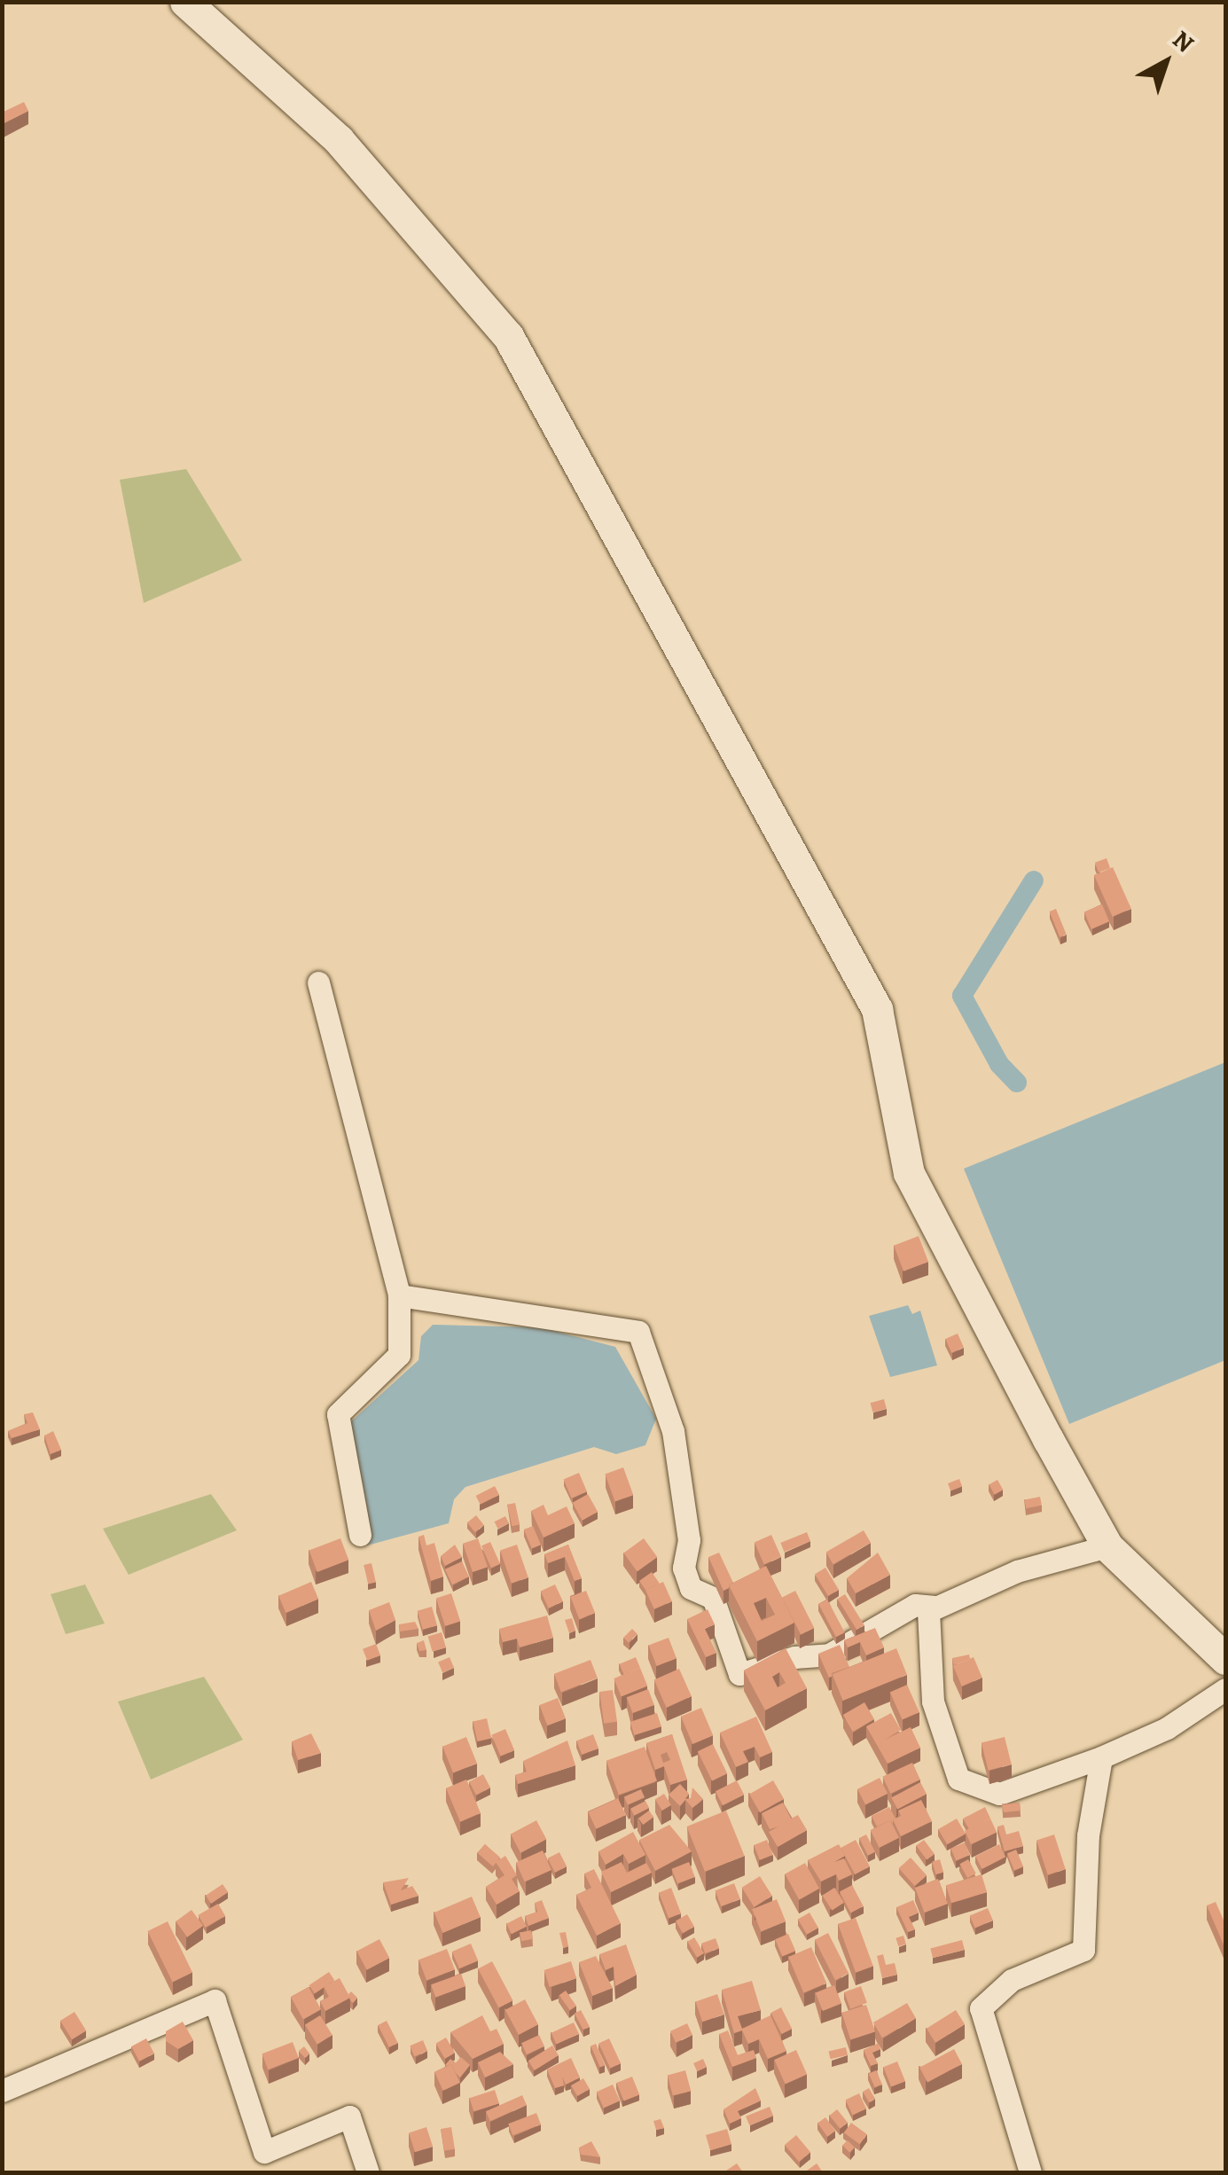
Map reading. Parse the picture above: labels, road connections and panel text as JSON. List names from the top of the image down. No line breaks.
{"north":"top right"}
